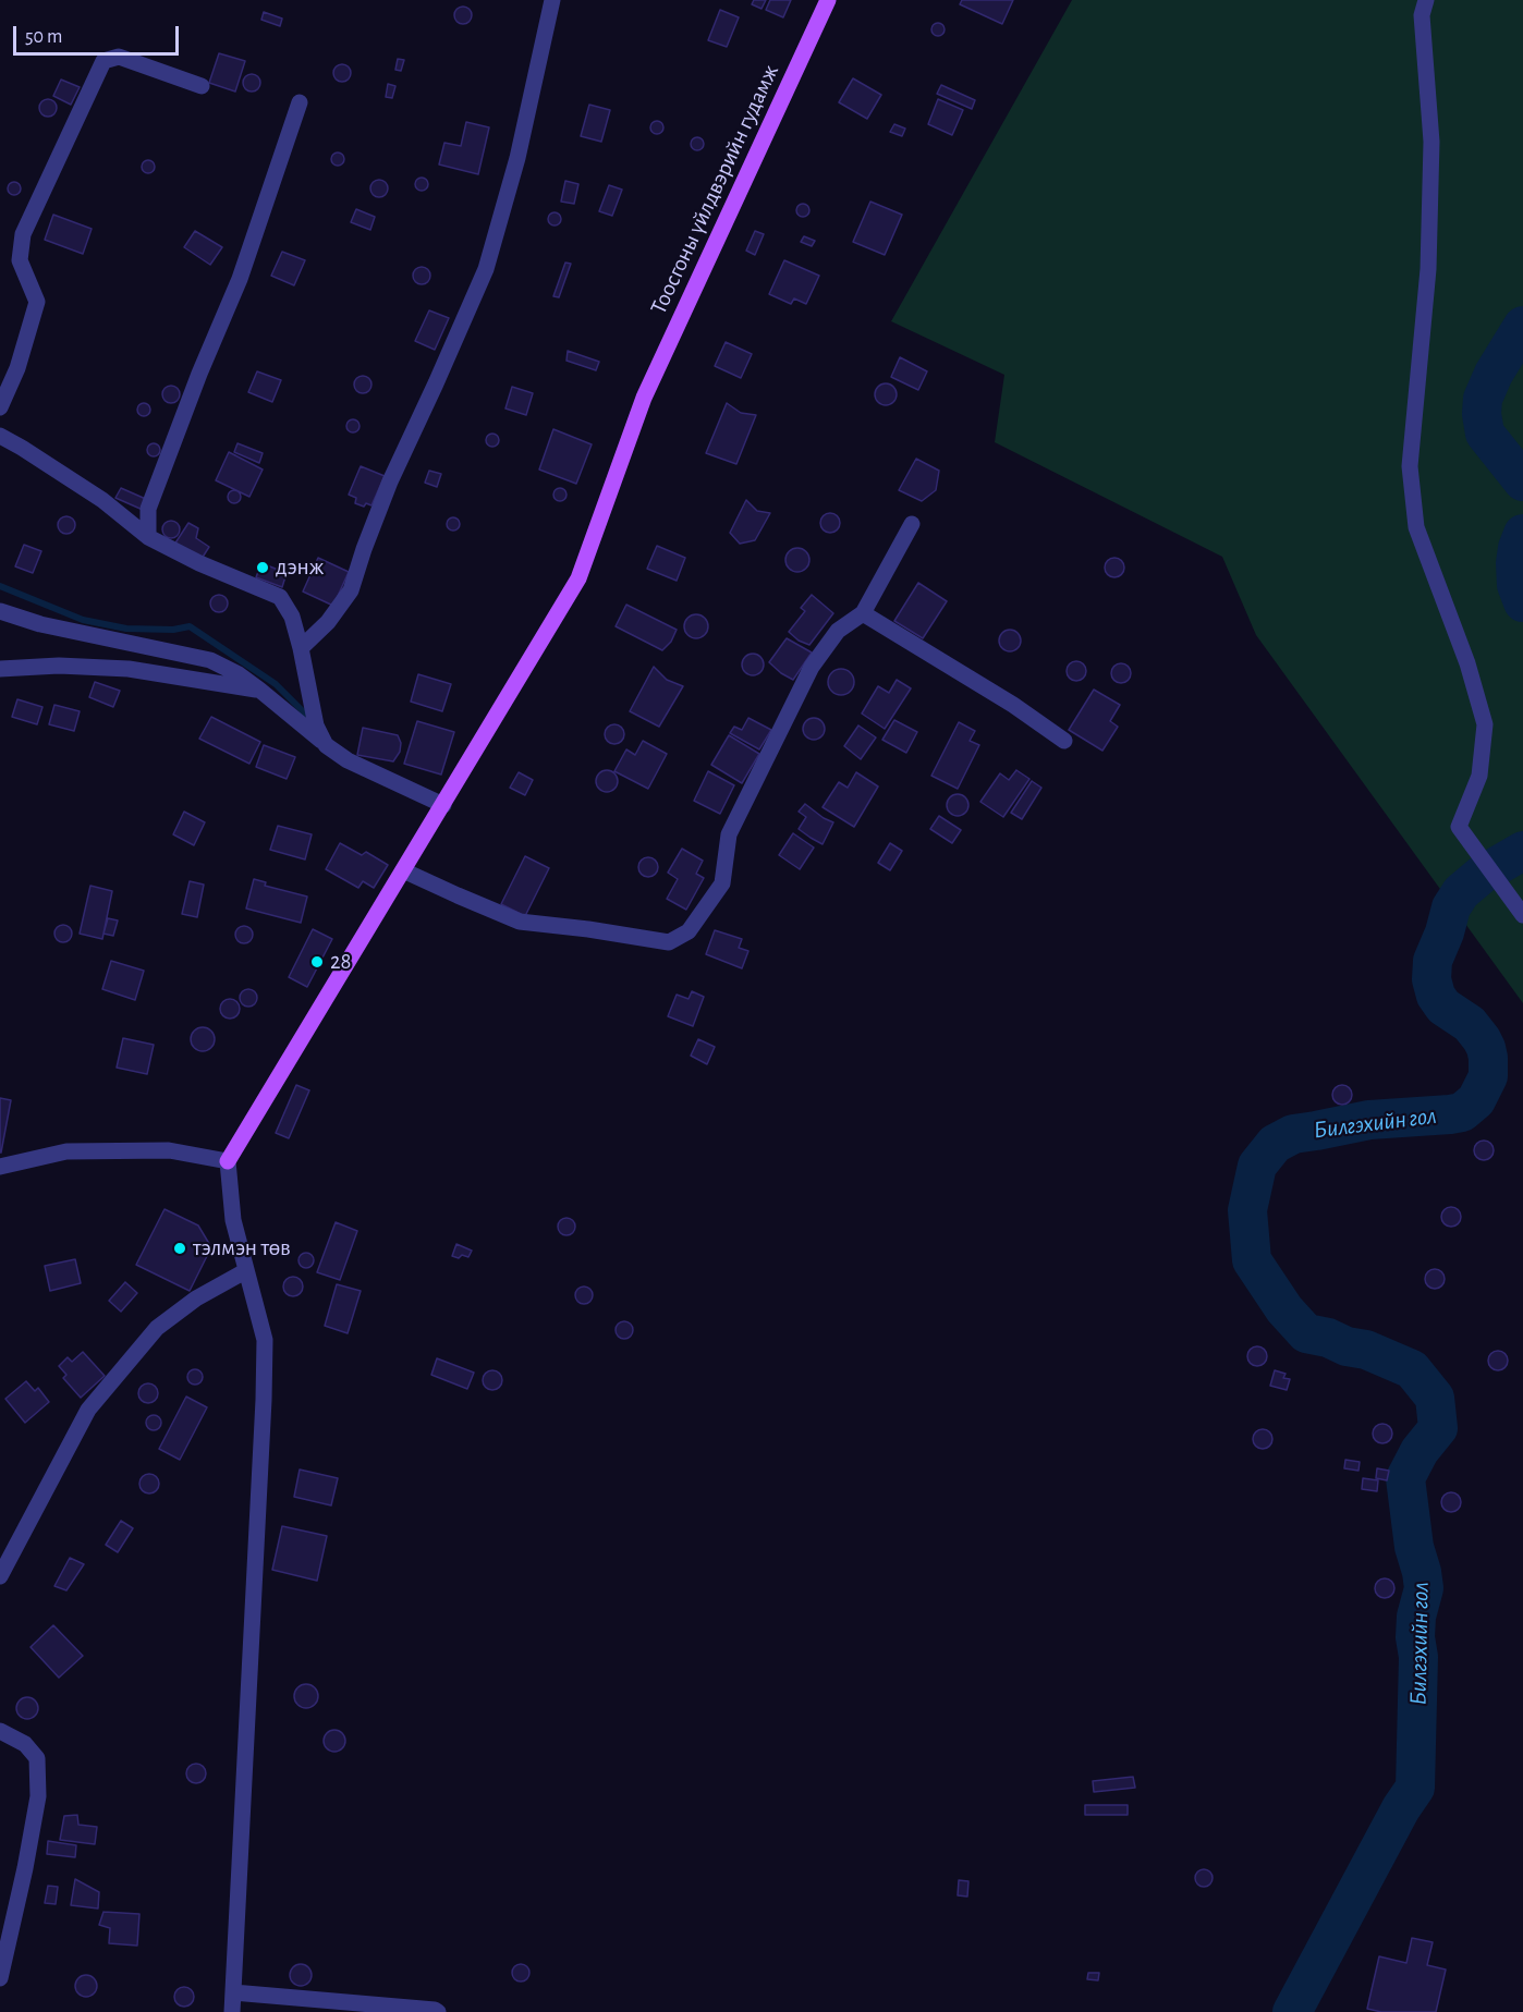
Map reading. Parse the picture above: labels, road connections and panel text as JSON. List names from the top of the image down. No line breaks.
{"streets":{"main road":["Тоосгоны үйлдвэрийн гудамж"]},"water":["Билгэхийн гол"],"places":["дэнж","28","тэлмэн төв"],"scale_bar":"50 m"}
